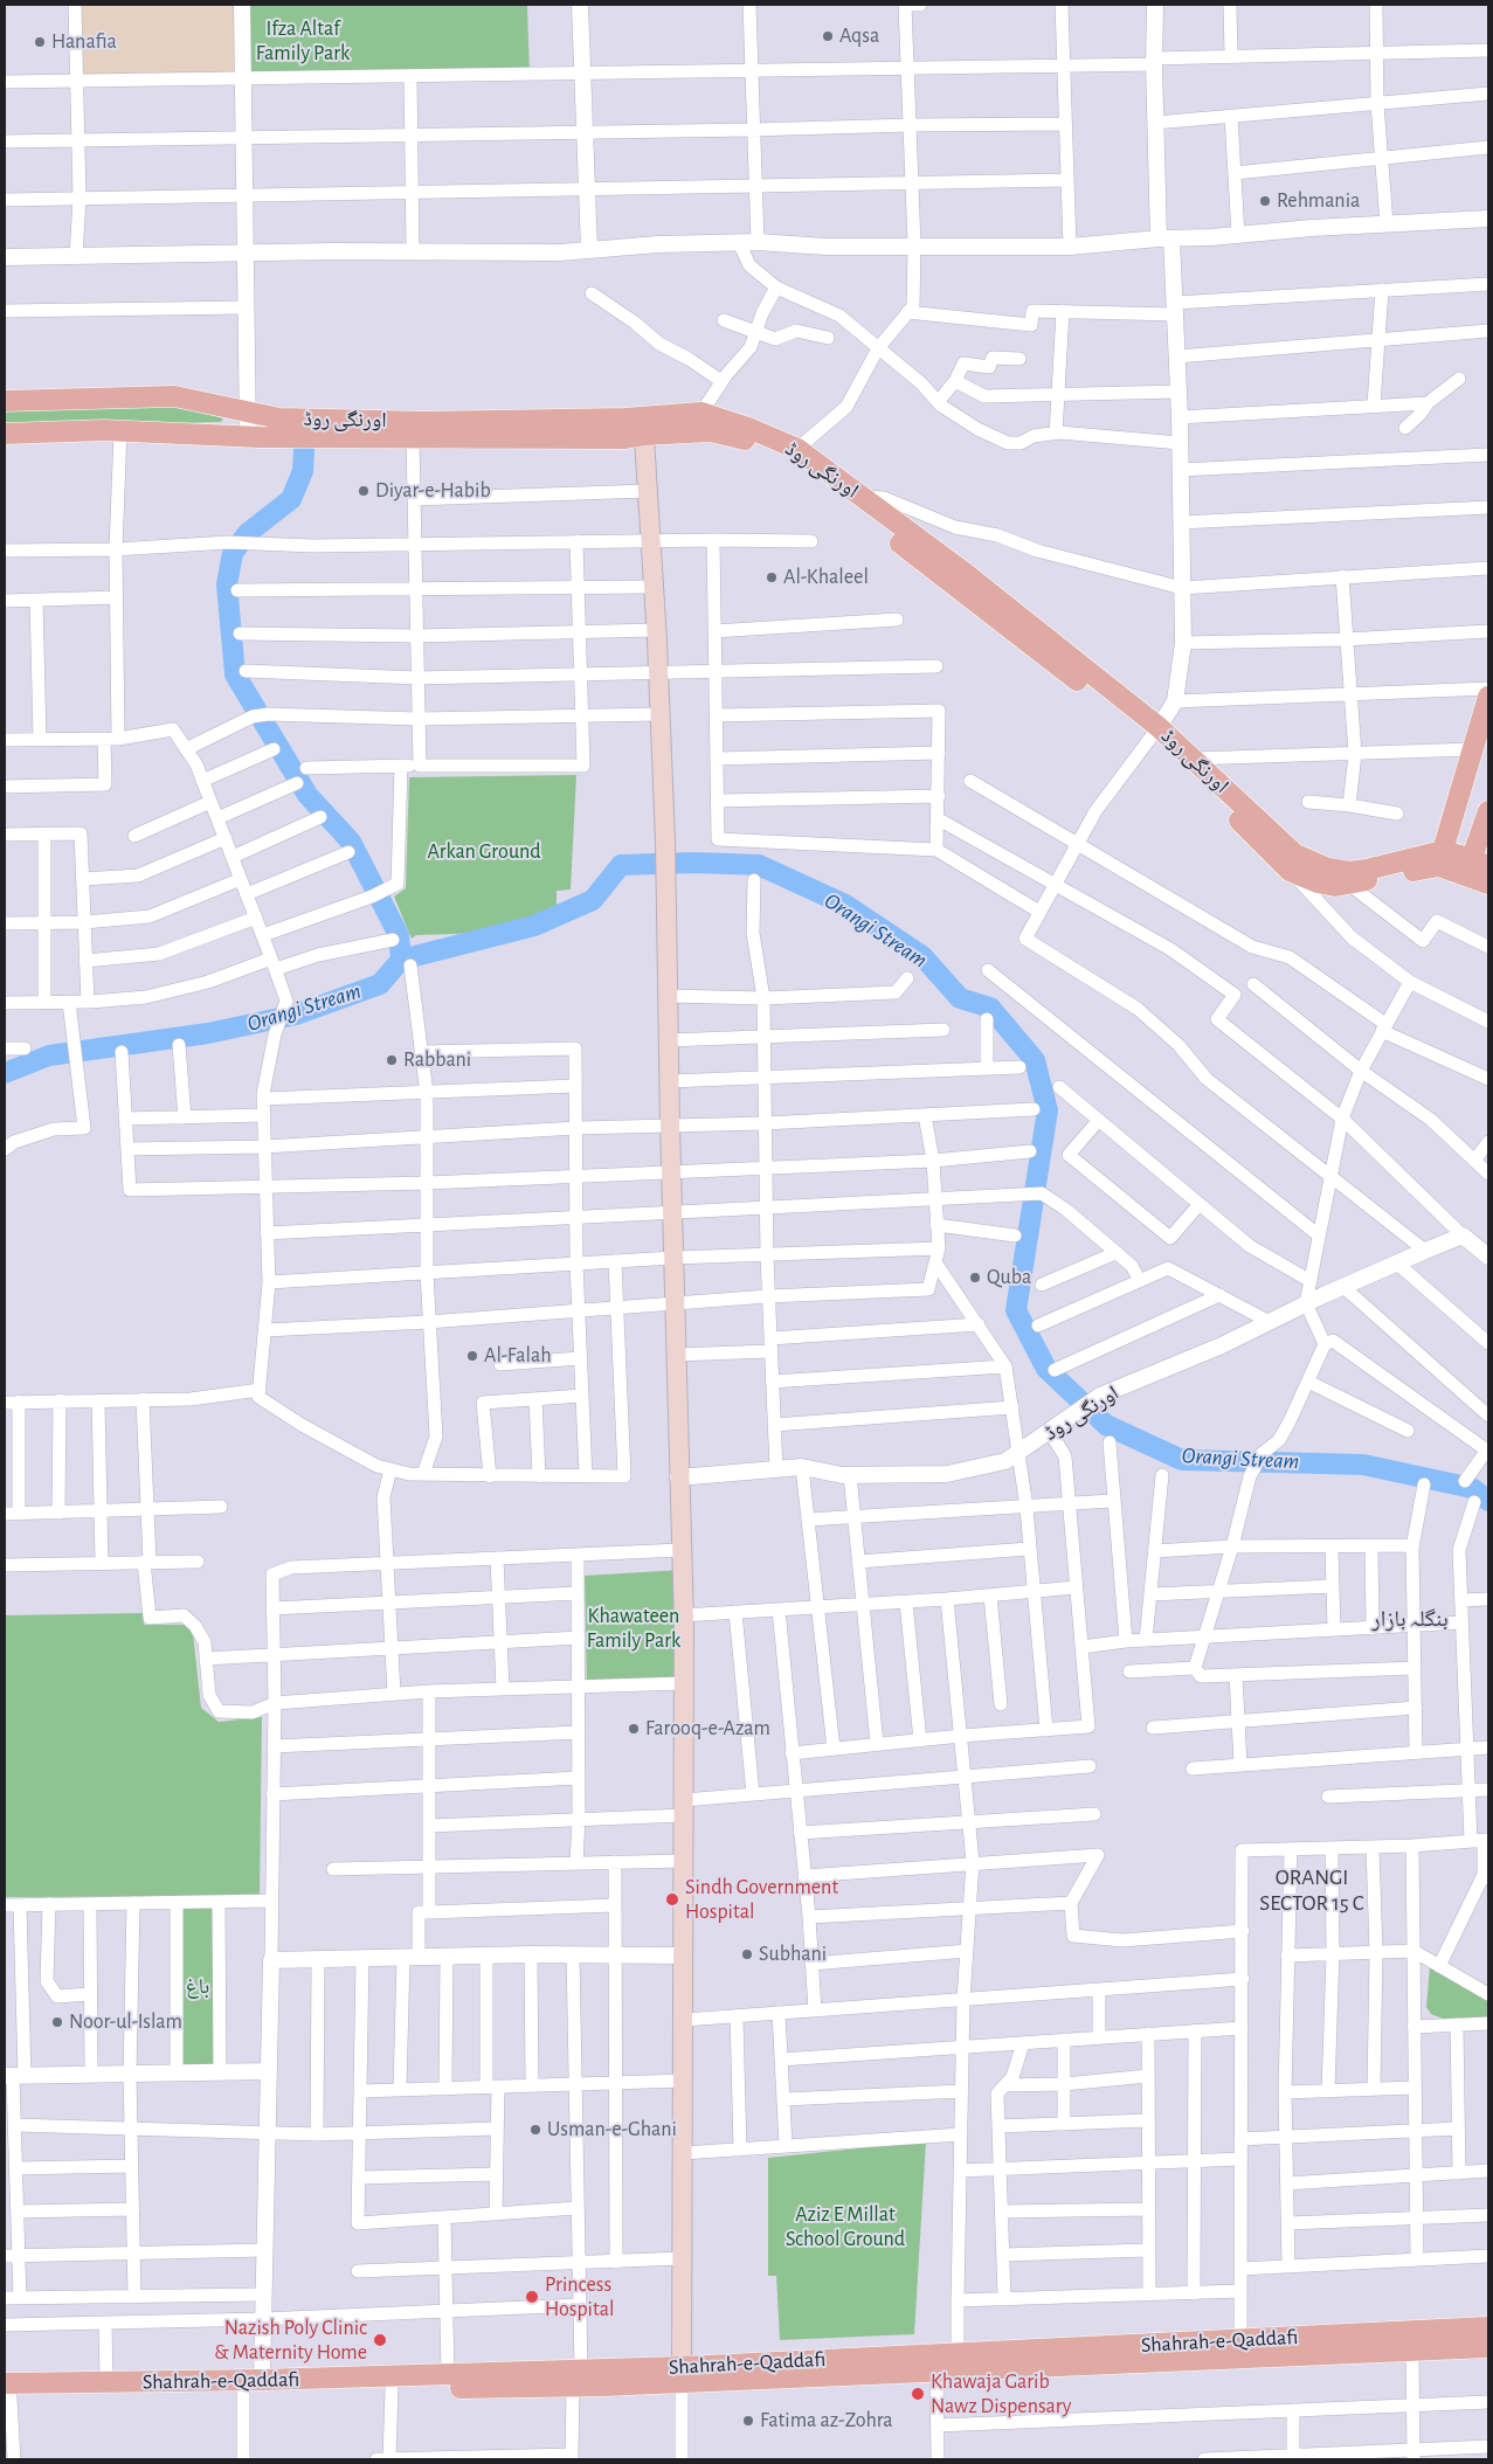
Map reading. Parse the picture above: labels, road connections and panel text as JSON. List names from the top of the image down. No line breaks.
{"streets":{"main road":["اورنگی روڈ","Shahrah-e-Qaddafi"]},"districts":["بنگلہ بازار","ORANGI SECTOR 15 C"],"water":["Orangi Stream"],"parks":["Ifza Altaf Family Park","Arkan Ground","Khawateen Family Park","باغ","Aziz E Millat School Ground"],"places":["Aqsa","Hanafia","Rehmania","Diyar-e-Habib","Al-Khaleel","Rabbani","Quba","Al-Falah","Farooq-e-Azam","Sindh Government Hospital","Subhani","Noor-ul-Islam","Usman-e-Ghani","Princess Hospital","Nazish Poly Clinic & Maternity Home","Khawaja Garib Nawz Dispensary","Fatima az-Zohra"]}
